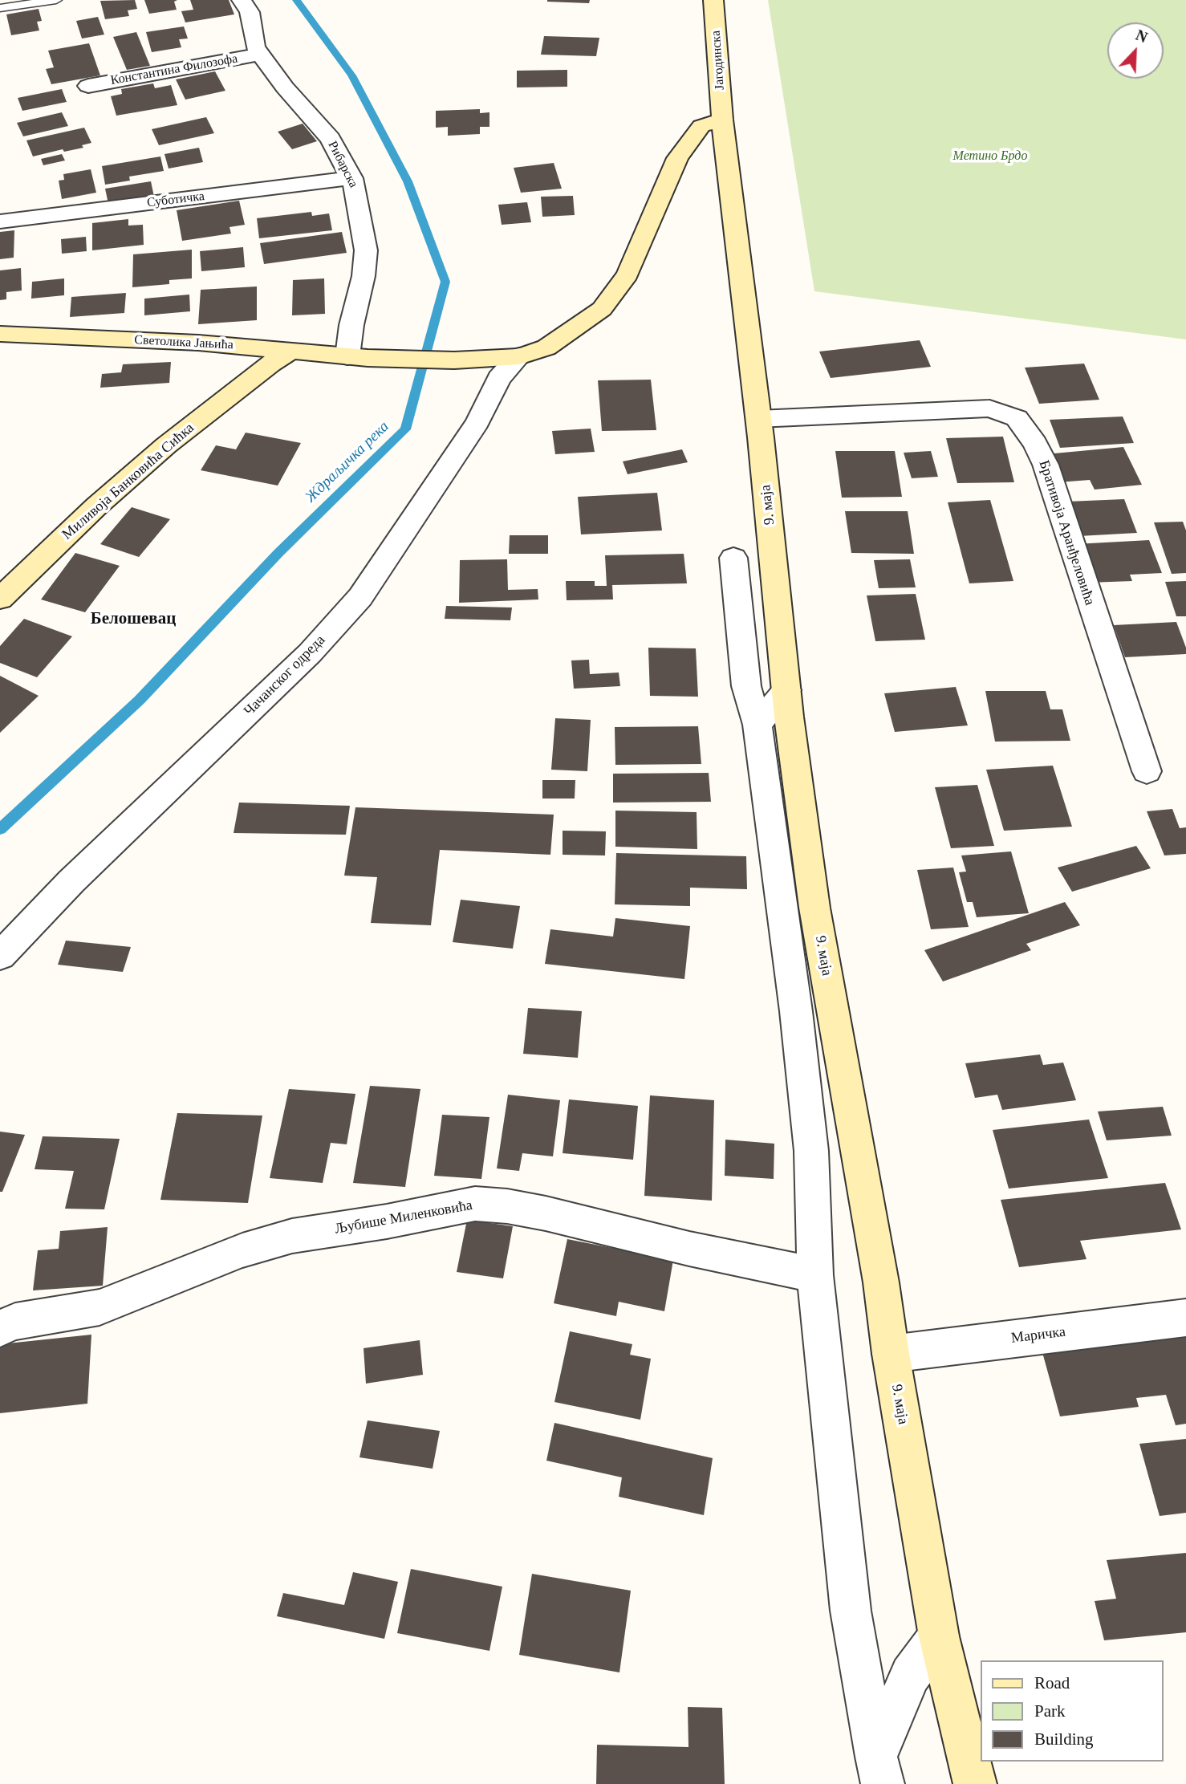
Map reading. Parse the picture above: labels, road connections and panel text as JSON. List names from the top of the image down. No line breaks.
{"streets":{"main road":["Јагодинска","Светолика Јањића","Миливоја Банковића Сићка","9. маја"],"street":["Константина Филозофа","Рибарска","Суботичка","Бративоја Аранђеловића","Чачанског одреда","Љубише Миленковића","Маричка"]},"crossings":[["Јагодинска","Светолика Јањића"],["Јагодинска","9. маја"],["Константина Филозофа","Рибарска"],["Рибарска","Суботичка"],["Рибарска","Светолика Јањића"],["Светолика Јањића","Миливоја Банковића Сићка"],["Светолика Јањића","9. маја"],["Светолика Јањића","Чачанског одреда"],["9. маја","Бративоја Аранђеловића"],["9. маја","Маричка"]],"districts":["Белошевац"],"water":["Ждраљичка река"],"parks":["Метино Брдо"],"legend":["Road","Park","Building"],"north":"top right"}
